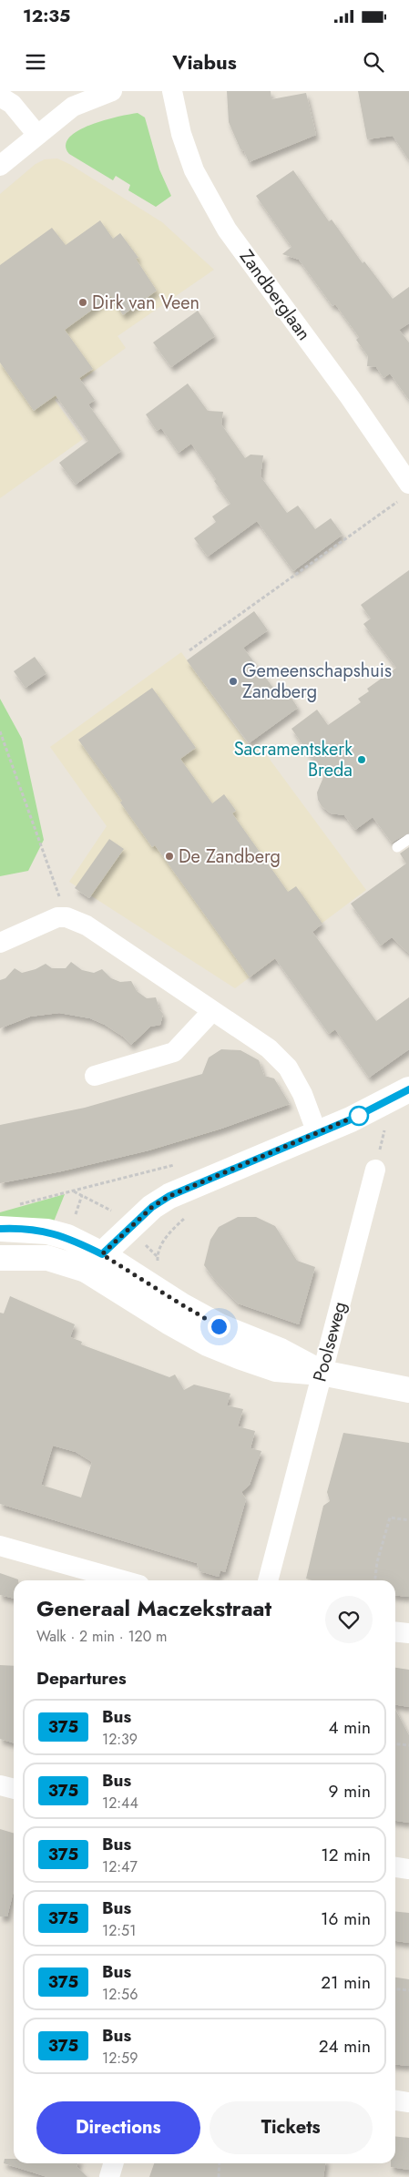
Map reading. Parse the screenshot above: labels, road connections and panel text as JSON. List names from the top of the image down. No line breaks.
{"streets":{"street":["Zandberglaan","Poolseweg"]},"places":["Dirk van Veen","Gemeenschapshuis Zandberg","Sacramentskerk Breda","De Zandberg"],"lines":["bus line 375"],"page":{"status":"12:35","header":"Viabus","heading":[["Generaal Maczekstraat","Walk · 2 min · 120 m"],"Departures"],"list":[{"mark":"375","name":"Bus","note":"12:39","value":"4 min"},{"mark":"375","name":"Bus","note":"12:44","value":"9 min"},{"mark":"375","name":"Bus","note":"12:47","value":"12 min"},{"mark":"375","name":"Bus","note":"12:51","value":"16 min"},{"mark":"375","name":"Bus","note":"12:56","value":"21 min"},{"mark":"375","name":"Bus","note":"12:59","value":"24 min"}],"buttons":["Directions","Tickets"]}}
